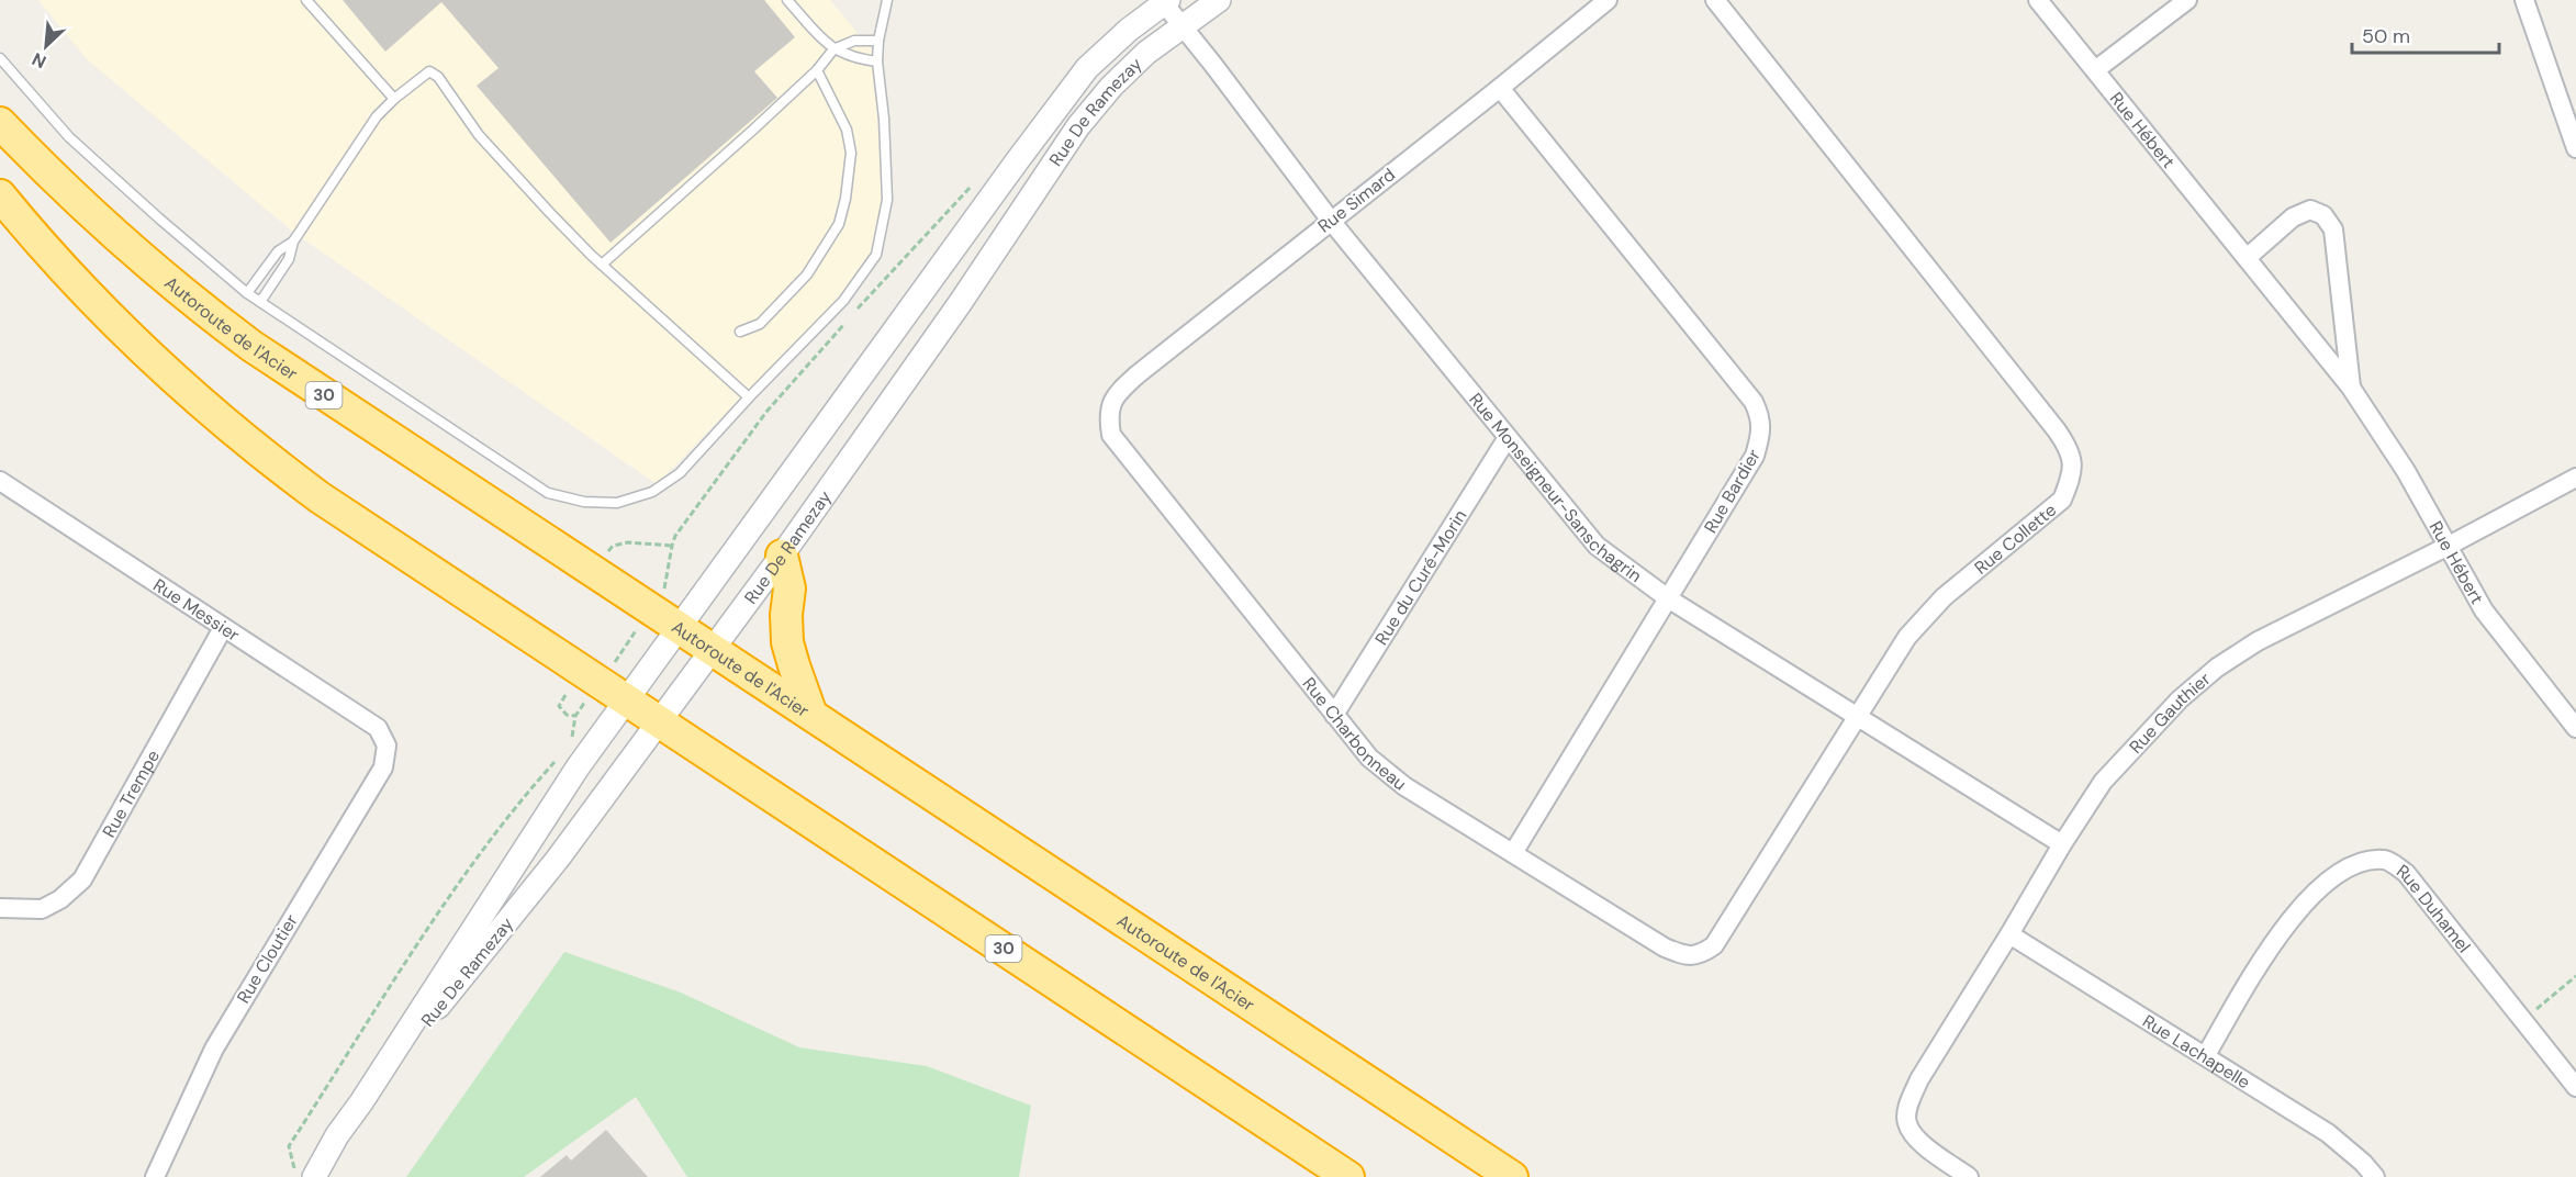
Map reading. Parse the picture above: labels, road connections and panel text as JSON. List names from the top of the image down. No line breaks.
{"streets":{"highway":["Autoroute de l'Acier","30"],"street":["Rue De Ramezay","Rue Hébert","Rue Simard","Rue Monseigneur-Sanschagrin","Rue Bardier","Rue Collette","Rue du Curé-Morin","Rue Messier","Rue Gauthier","Rue Charbonneau","Rue Trempe","Rue Duhamel","Rue Cloutier","Rue Lachapelle"]},"crossings":[["Rue De Ramezay","Autoroute de l'Acier"],["Rue De Ramezay","30"],["Rue De Ramezay","Rue Monseigneur-Sanschagrin"],["Rue Hébert","Rue Gauthier"],["Rue Simard","Rue Monseigneur-Sanschagrin"],["Rue Simard","Rue Bardier"],["Rue Simard","Rue Charbonneau"],["Rue Monseigneur-Sanschagrin","Rue Bardier"],["Rue Monseigneur-Sanschagrin","Rue Collette"],["Rue Monseigneur-Sanschagrin","Rue du Curé-Morin"],["Rue Monseigneur-Sanschagrin","Rue Gauthier"],["Rue Bardier","Rue Charbonneau"],["Rue Collette","Rue Charbonneau"],["Rue du Curé-Morin","Rue Charbonneau"],["Rue Messier","Rue Trempe"],["Rue Messier","Rue Cloutier"],["Rue Gauthier","Rue Lachapelle"],["Rue Duhamel","Rue Lachapelle"]],"scale_bar":"50 m","north":"bottom left"}
